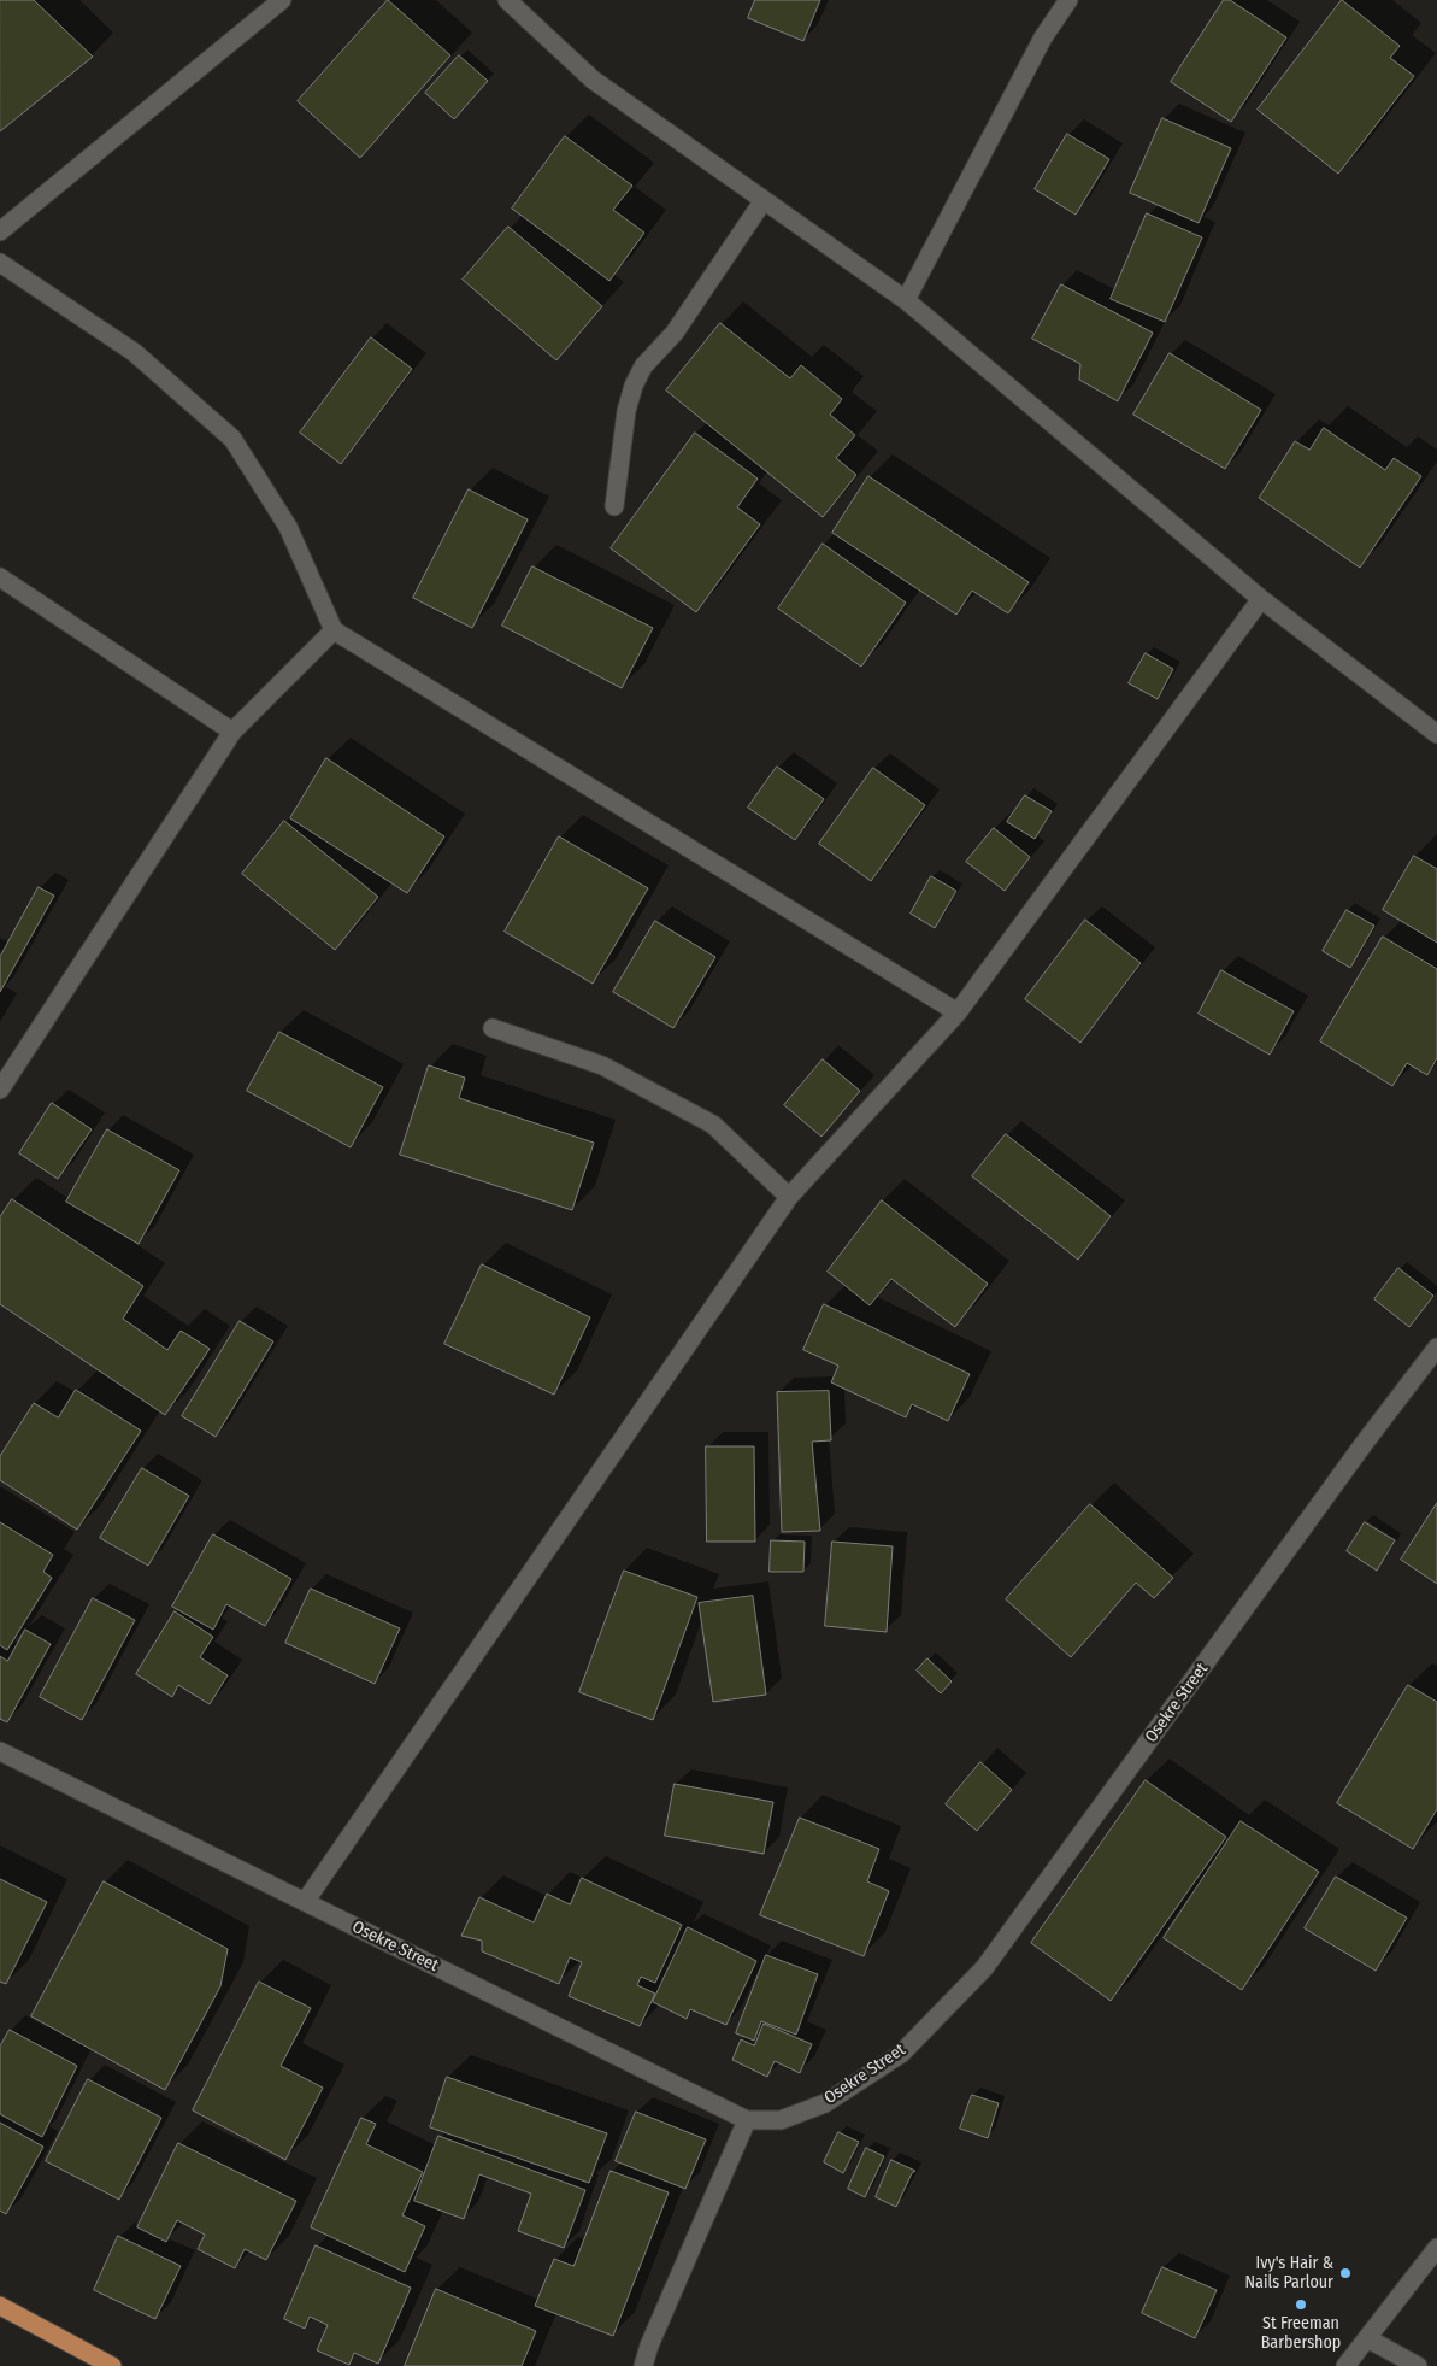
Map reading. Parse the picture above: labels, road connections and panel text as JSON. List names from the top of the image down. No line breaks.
{"streets":{"street":["Osekre Street"]},"places":["Ivy's Hair & Nails Parlour","St Freeman Barbershop"]}
